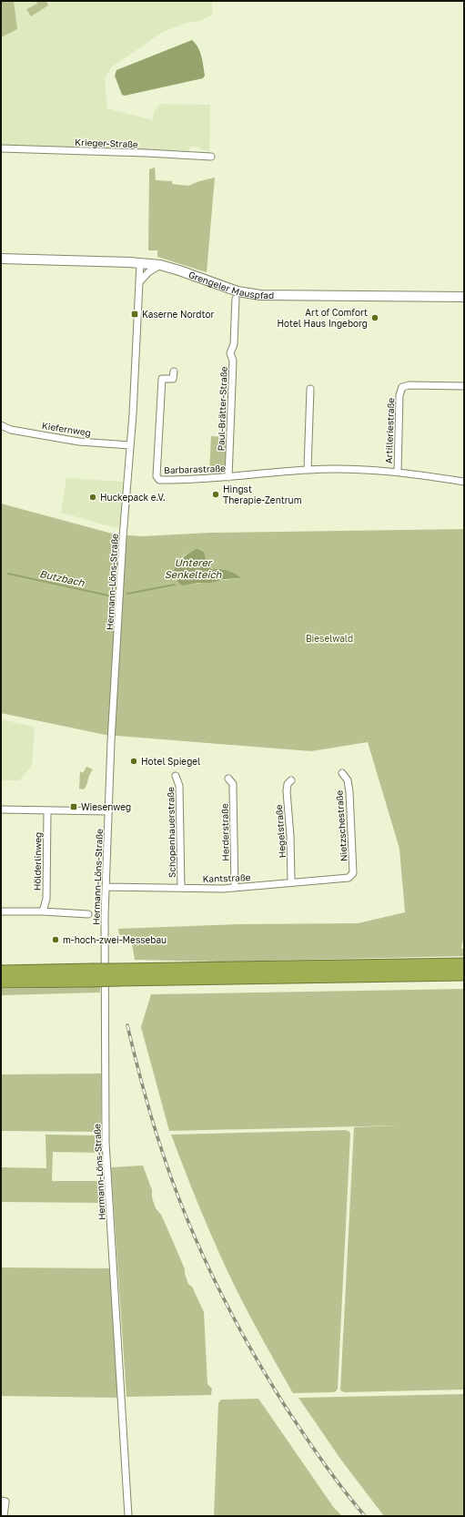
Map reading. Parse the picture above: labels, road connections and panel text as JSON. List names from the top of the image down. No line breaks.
{"streets":{"main road":["Grengeler Mauspfad"],"street":["Krieger-Straße","Paul-Brätter-Straße","Kiefernweg","Artilleriestraße","Barbarastraße","Hermann-Löns-Straße","Nietzschestraße","Hegelstraße","Schopenhauerstraße","Herderstraße","Hölderlinweg","Kantstraße"]},"crossings":[["Grengeler Mauspfad","Hermann-Löns-Straße"],["Paul-Brätter-Straße","Barbarastraße"],["Kiefernweg","Hermann-Löns-Straße"],["Artilleriestraße","Barbarastraße"],["Hermann-Löns-Straße","Kantstraße"],["Nietzschestraße","Kantstraße"],["Hegelstraße","Kantstraße"],["Schopenhauerstraße","Kantstraße"],["Herderstraße","Kantstraße"]],"water":["Unterer Senkelteich","Butzbach"],"parks":["Bieselwald"],"places":{"transit":["Kaserne Nordtor","Wiesenweg"],"other":["Art of Comfort Hotel Haus Ingeborg","Hingst Therapie-Zentrum","Huckepack e.V.","Hotel Spiegel","m-hoch-zwei-Messebau"]}}
